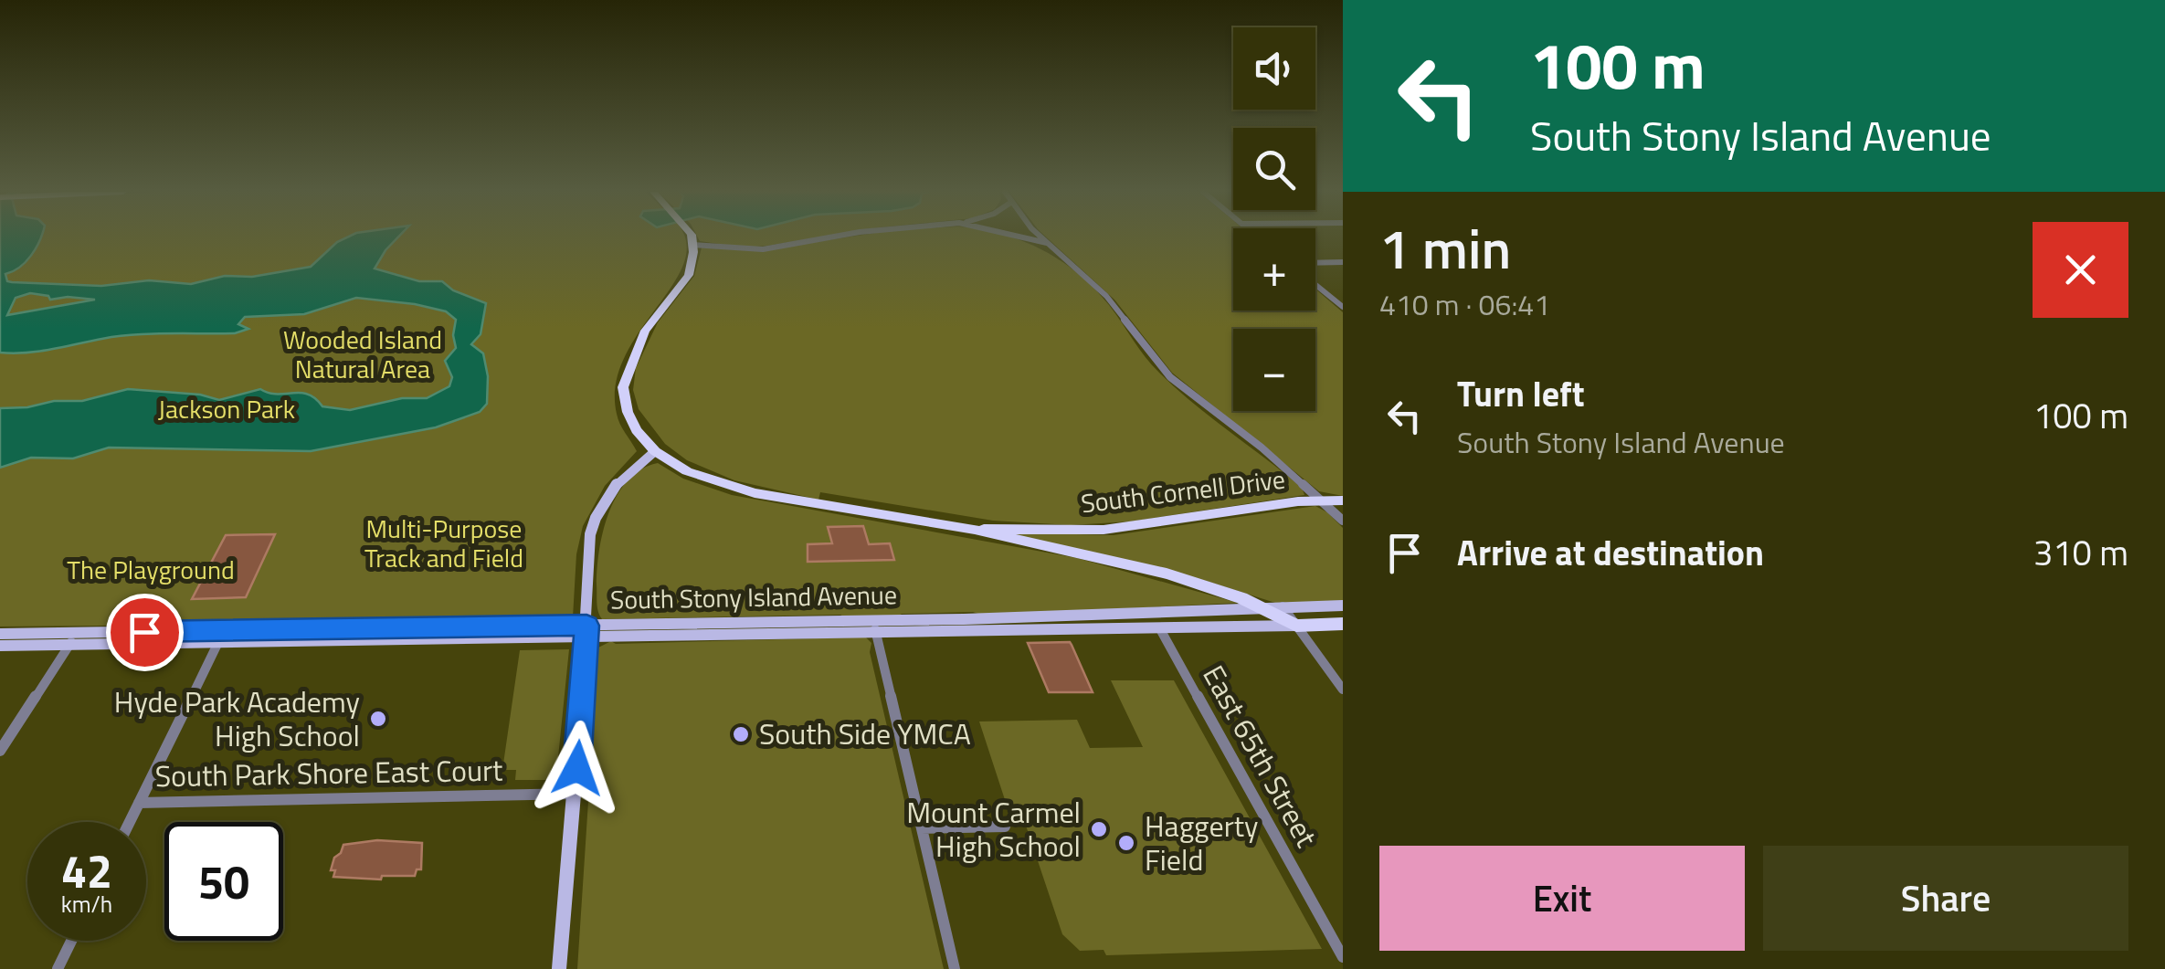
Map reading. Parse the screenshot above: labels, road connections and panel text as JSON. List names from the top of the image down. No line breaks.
{"streets":{"highway":["South Cornell Drive","South Stony Island Avenue"],"street":["East 65th Street","South Park Shore East Court"]},"crossings":[["South Cornell Drive","South Stony Island Avenue"],["South Stony Island Avenue","East 65th Street"]],"parks":["Wooded Island Natural Area","Jackson Park","Multi-Purpose Track and Field","The Playground"],"places":["Hyde Park Academy High School","South Side YMCA","Mount Carmel High School","Haggerty Field"],"page":{"turn":["100 m","South Stony Island Avenue"],"map_buttons":["+","−"],"heading":["1 min","410 m · 06:41"],"list":[{"name":"Turn left","note":"South Stony Island Avenue","value":"100 m"},{"name":"Arrive at destination","value":"310 m"}],"speed":"42 km/h","limit":"50","buttons":["Exit","Share"]}}
